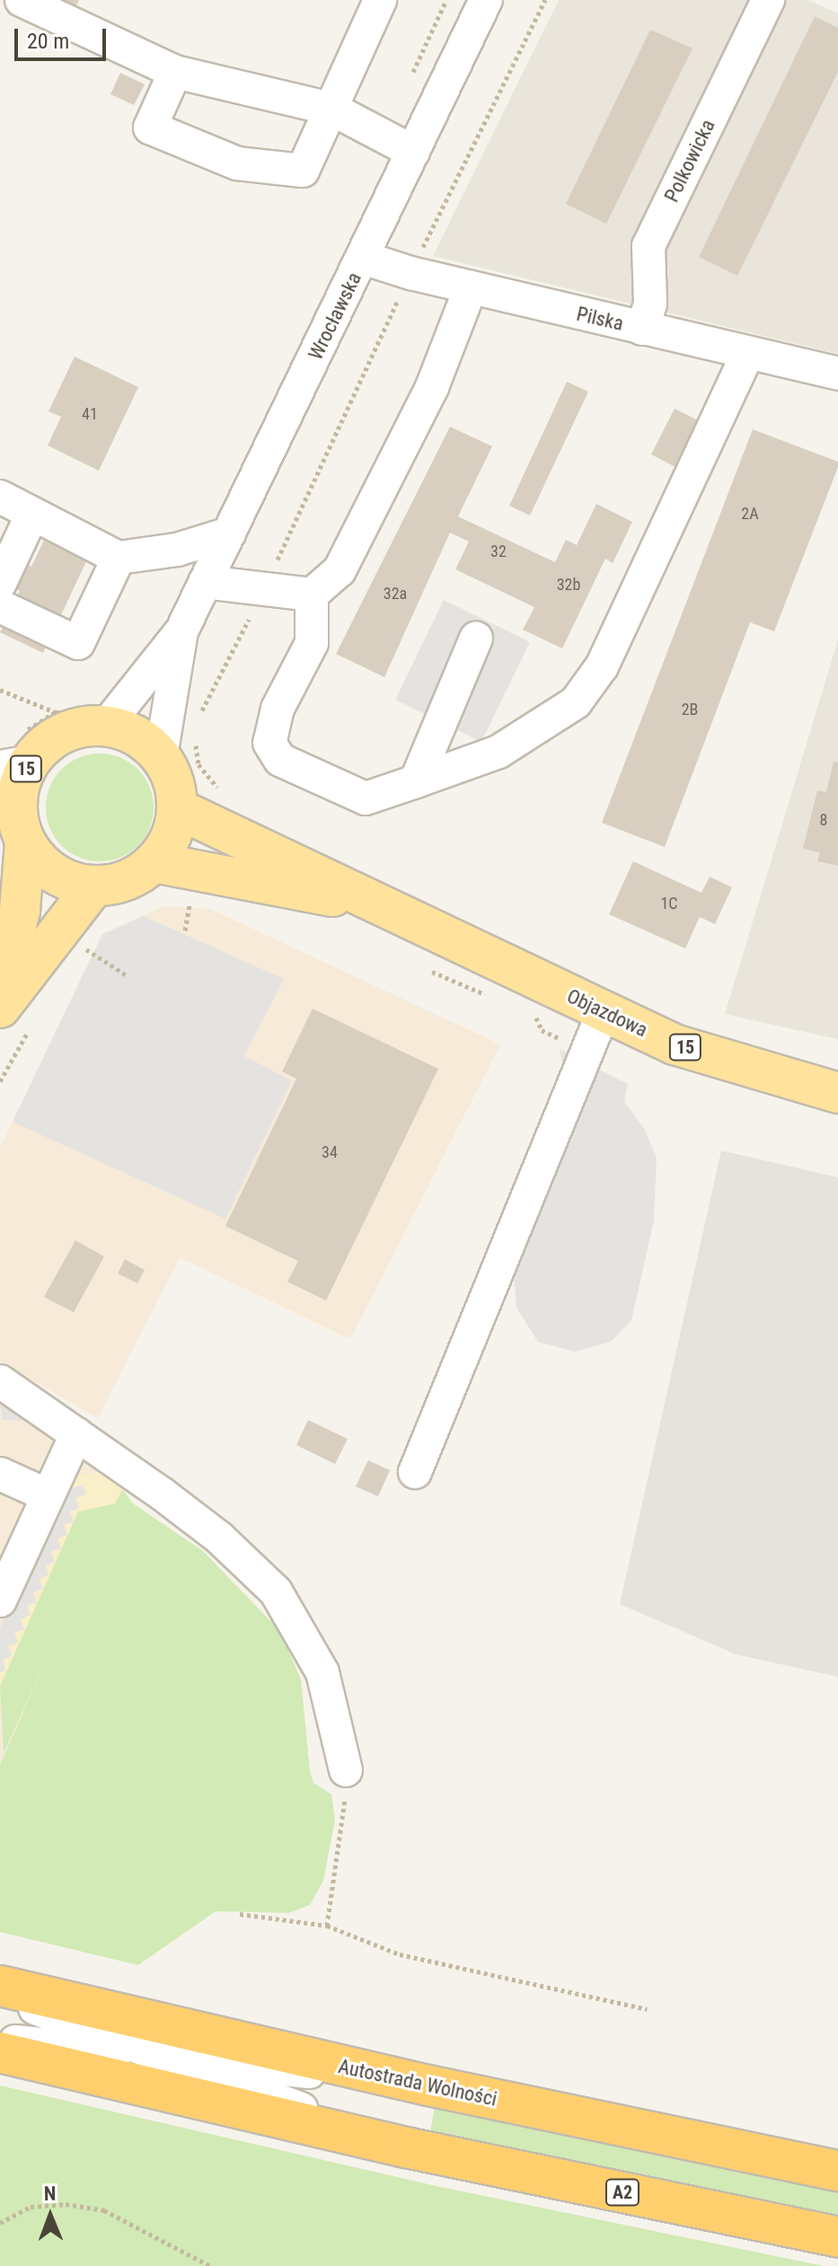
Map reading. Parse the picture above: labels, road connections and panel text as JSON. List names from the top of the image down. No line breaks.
{"streets":{"highway":["Autostrada Wolności","A2"],"main road":["15","Objazdowa"],"street":["Polkowicka","Wrocławska","Pilska"]},"crossings":[["Polkowicka","Pilska"],["Wrocławska","Pilska"],["Wrocławska","15"],["Wrocławska","Objazdowa"],["15","Objazdowa"]],"house_numbers":["41","2A","32","32b","32a","2B","8","1C","34"],"scale_bar":"20 m","north":"top"}
